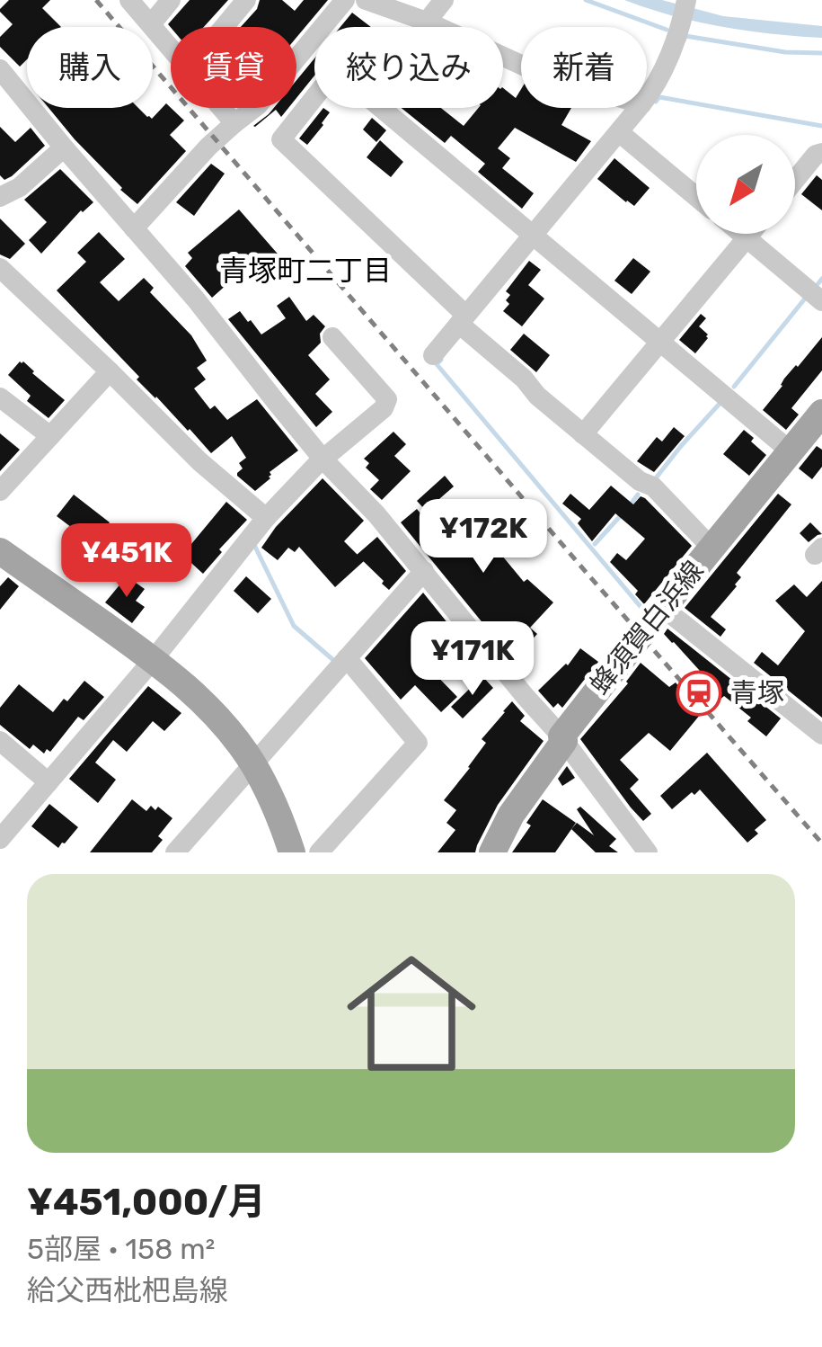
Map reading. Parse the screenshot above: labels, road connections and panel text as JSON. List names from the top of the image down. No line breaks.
{"streets":{"main road":["蜂須賀白浜線"]},"districts":["青塚町二丁目"],"places":{"station":["青塚"]},"north":"bottom left","page":{"chip":["購入","賃貸","絞り込み","新着"],"price":["¥172K","¥451K","¥171K"],"list":[{"name":"¥451,000/月","note":"5部屋 · 158 m² · 給父西枇杷島線"}]}}
